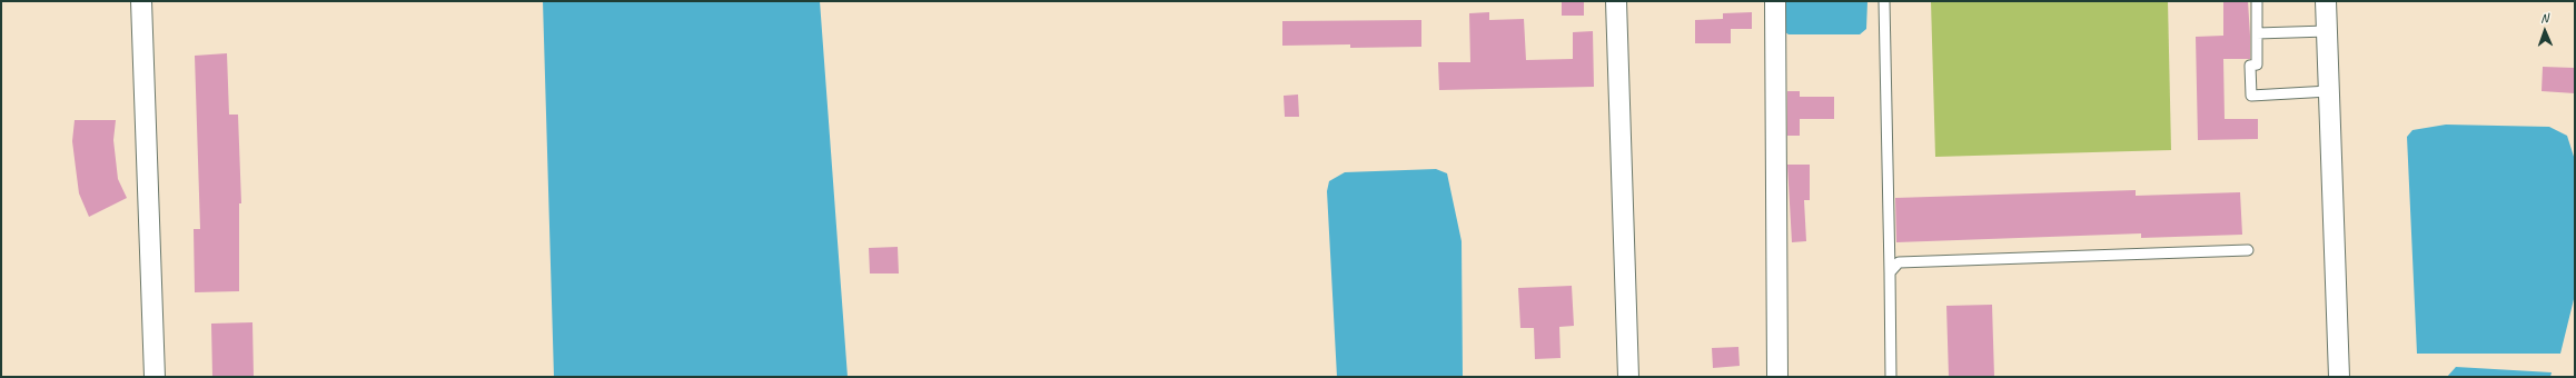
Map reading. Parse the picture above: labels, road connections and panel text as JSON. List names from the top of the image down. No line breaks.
{"north":"top"}
